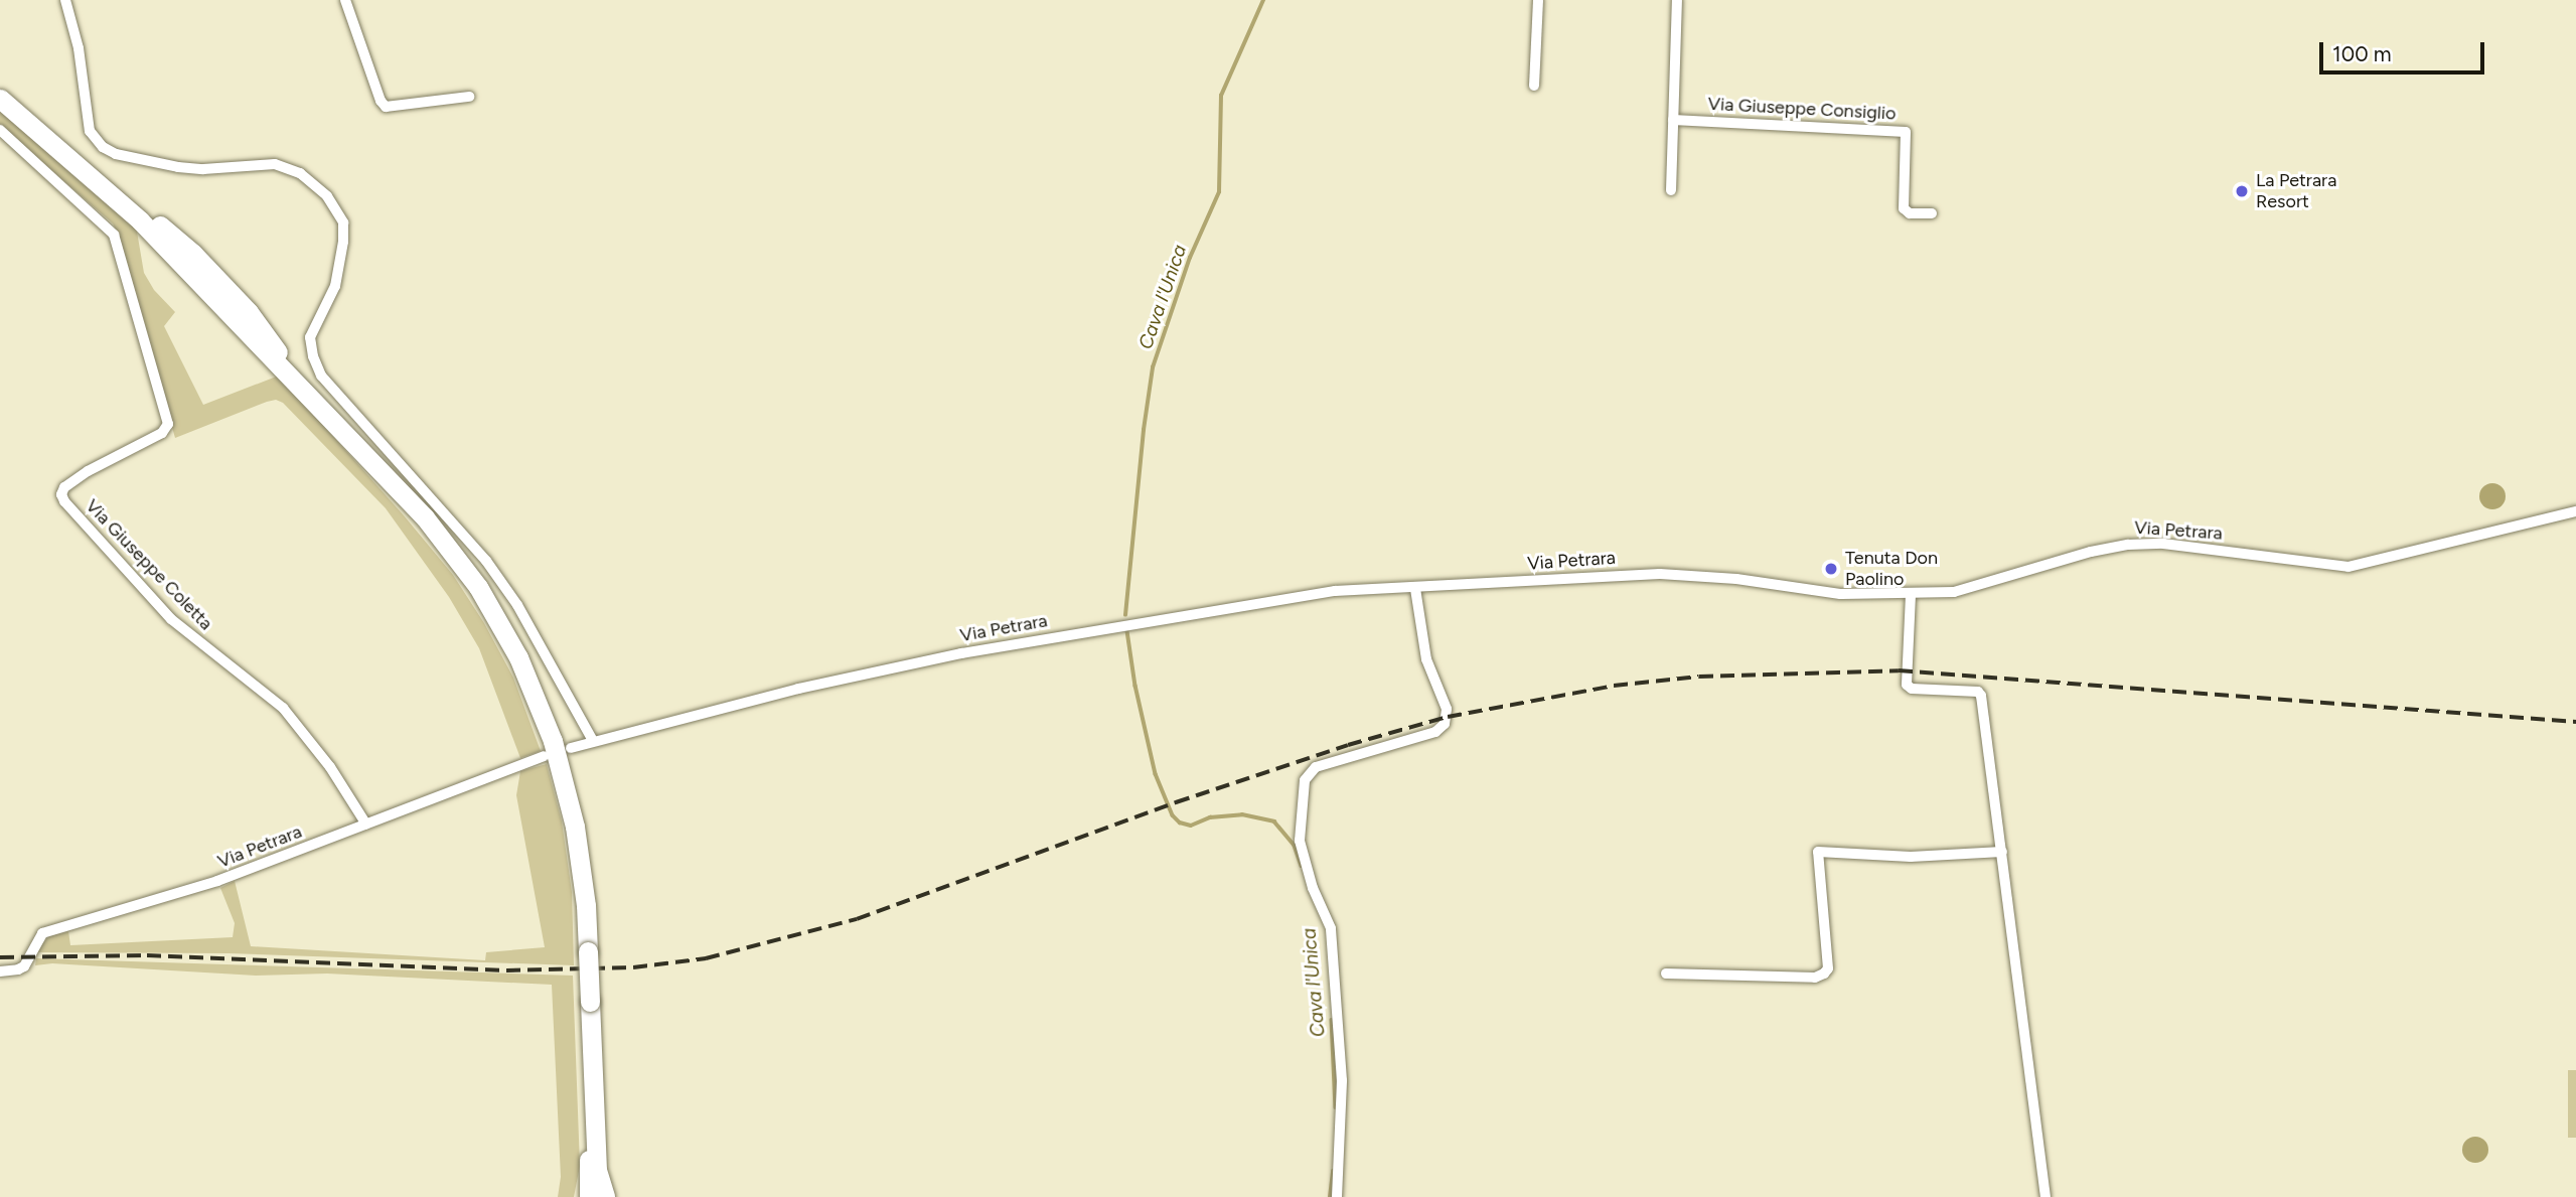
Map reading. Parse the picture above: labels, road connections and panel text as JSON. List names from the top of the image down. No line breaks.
{"streets":{"street":["Via Giuseppe Consiglio","Via Petrara","Via Giuseppe Coletta"]},"crossings":[["Via Petrara","Via Giuseppe Coletta"]],"water":["Cava l'Unica"],"places":["La Petrara Resort","Tenuta Don Paolino"],"scale_bar":"100 m"}
